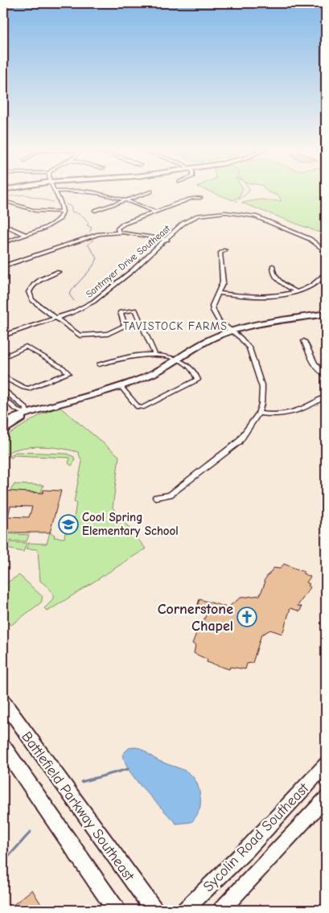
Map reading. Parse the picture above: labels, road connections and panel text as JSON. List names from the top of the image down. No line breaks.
{"streets":{"main road":["Battlefield Parkway Southeast"],"street":["Santmyer Drive Southeast","Sycolin Road Southeast"]},"districts":["TAVISTOCK FARMS"],"places":{"school or university":["Cool Spring Elementary School"],"church":["Cornerstone Chapel"]}}
